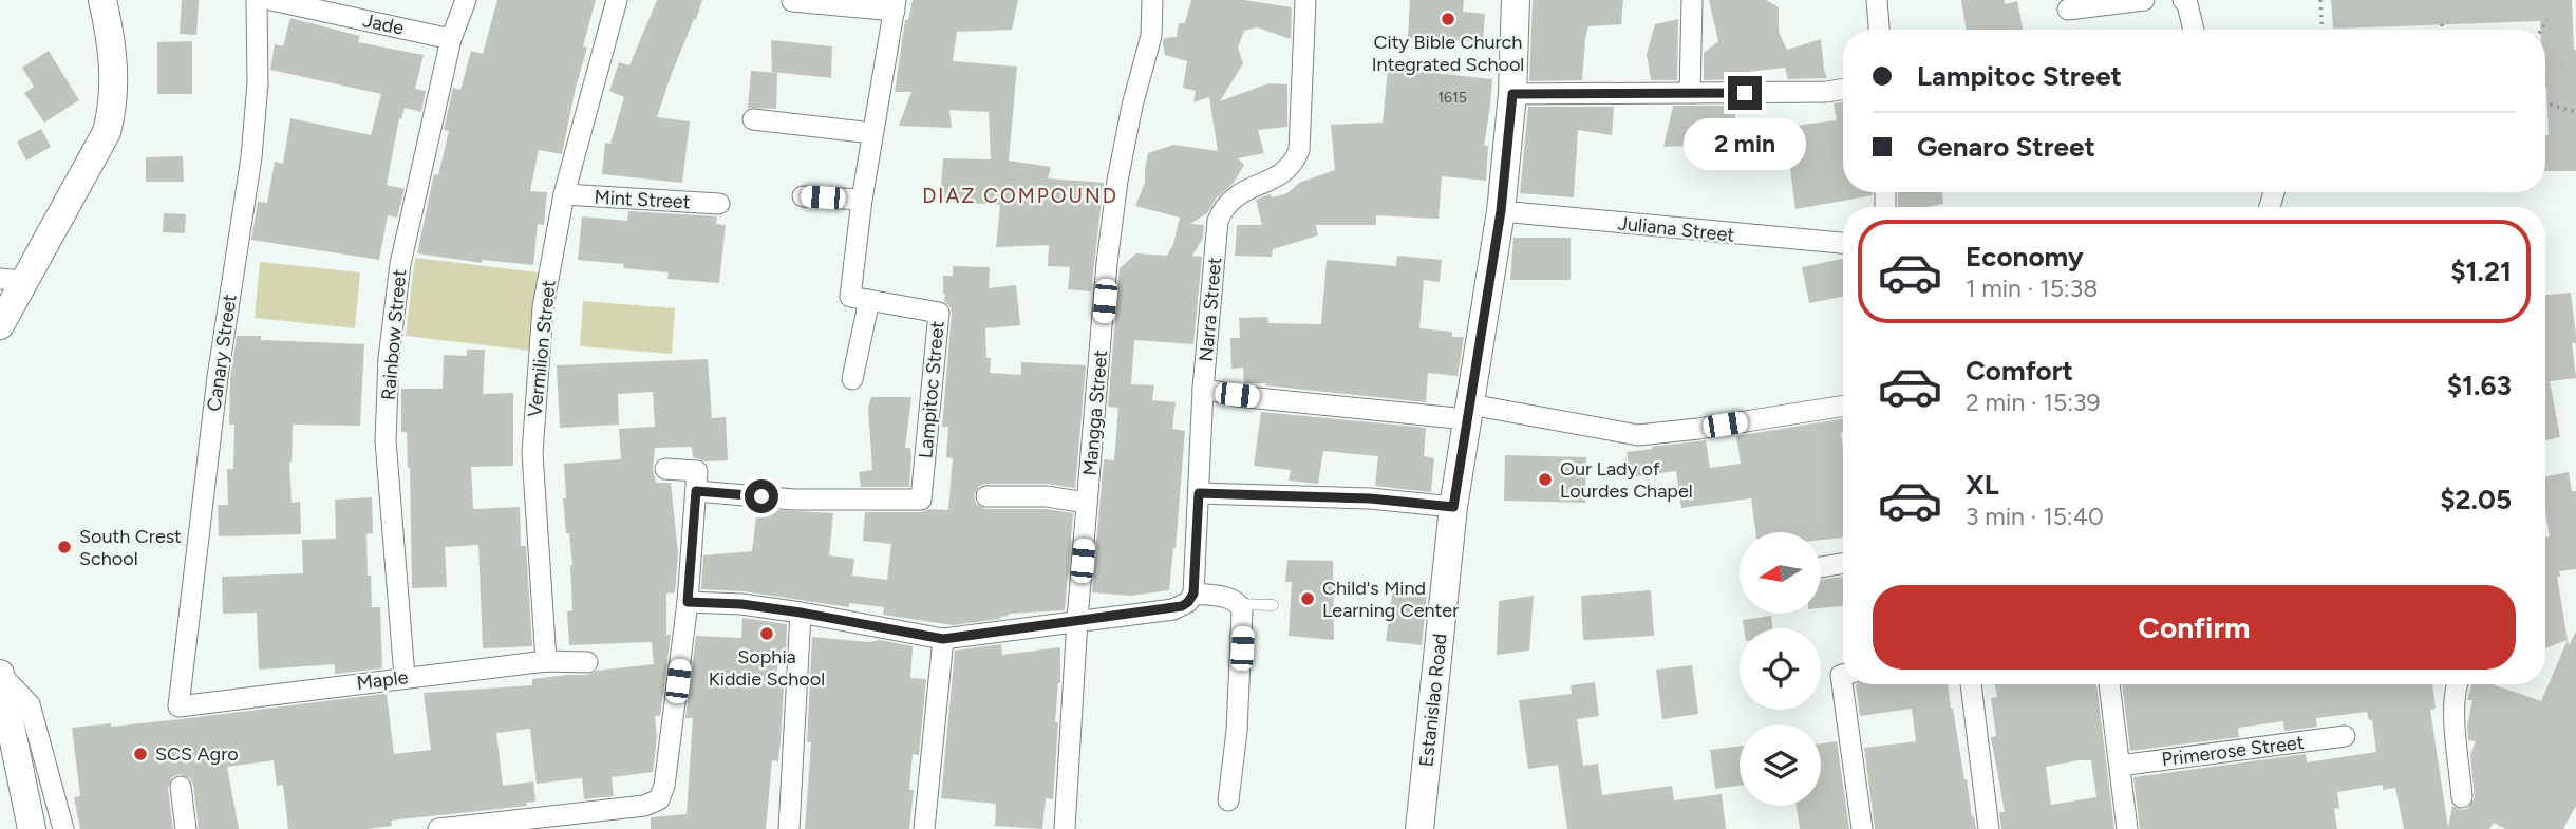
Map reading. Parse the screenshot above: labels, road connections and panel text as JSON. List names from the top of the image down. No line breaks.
{"streets":{"street":["Jade","Mint Street","Juliana Street","Narra Street","Rainbow Street","Vermilion Street","Canary Street","Lampitoc Street","Mangga Street","Maple","Estanislao Road","Primerose Street"]},"crossings":[["Jade","Rainbow Street"],["Mint Street","Vermilion Street"],["Juliana Street","Estanislao Road"],["Rainbow Street","Maple"],["Vermilion Street","Maple"],["Canary Street","Maple"]],"districts":["DIAZ COMPOUND"],"places":["City Bible Church Integrated School","Our Lady of Lourdes Chapel","South Crest School","Child's Mind Learning Center","Sophia Kiddie School","SCS Agro"],"house_numbers":["1615"],"north":"left","page":{"banner":["Lampitoc Street","Genaro Street"],"bubble":"2 min","list":[{"name":"Economy","note":"1 min · 15:38","value":"$1.21"},{"name":"Comfort","note":"2 min · 15:39","value":"$1.63"},{"name":"XL","note":"3 min · 15:40","value":"$2.05"}],"buttons":"Confirm"}}
